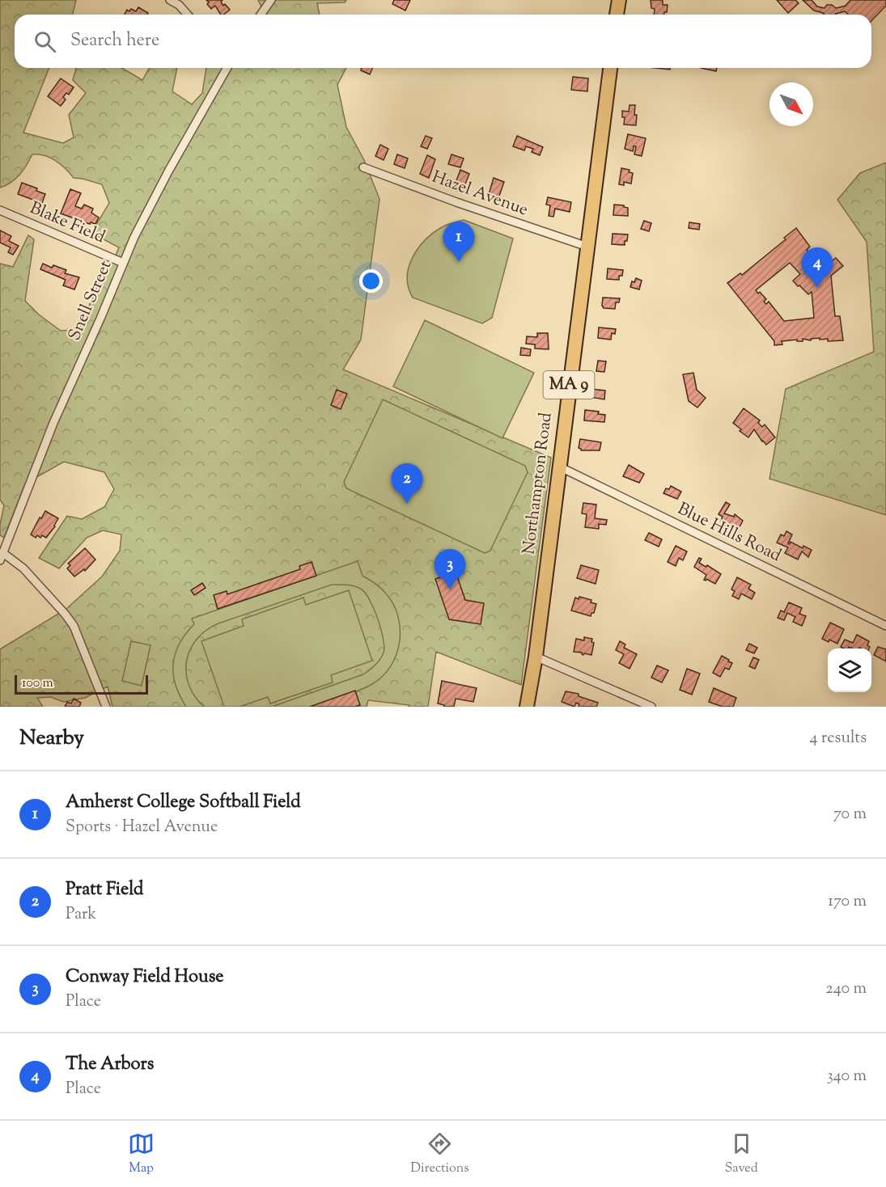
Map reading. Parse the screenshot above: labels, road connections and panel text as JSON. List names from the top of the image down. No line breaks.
{"streets":{"highway":["MA 9","Northampton Road"],"street":["Hazel Avenue","Blake Field","Snell Street","Blue Hills Road"]},"crossings":[["Hazel Avenue","Northampton Road"],["Blake Field","Snell Street"],["Northampton Road","Blue Hills Road"]],"scale_bar":"100 m","north":"bottom right","page":{"search":"Search here","pins":["1","4","2","3"],"scale":"100 m","heading":["Nearby","4 results"],"list":[{"mark":"1","name":"Amherst College Softball Field","note":"Sports · Hazel Avenue","value":"70 m"},{"mark":"2","name":"Pratt Field","note":"Park","value":"170 m"},{"mark":"3","name":"Conway Field House","note":"Place","value":"240 m"},{"mark":"4","name":"The Arbors","note":"Place","value":"340 m"}],"nav":["Map","Directions","Saved"]}}
